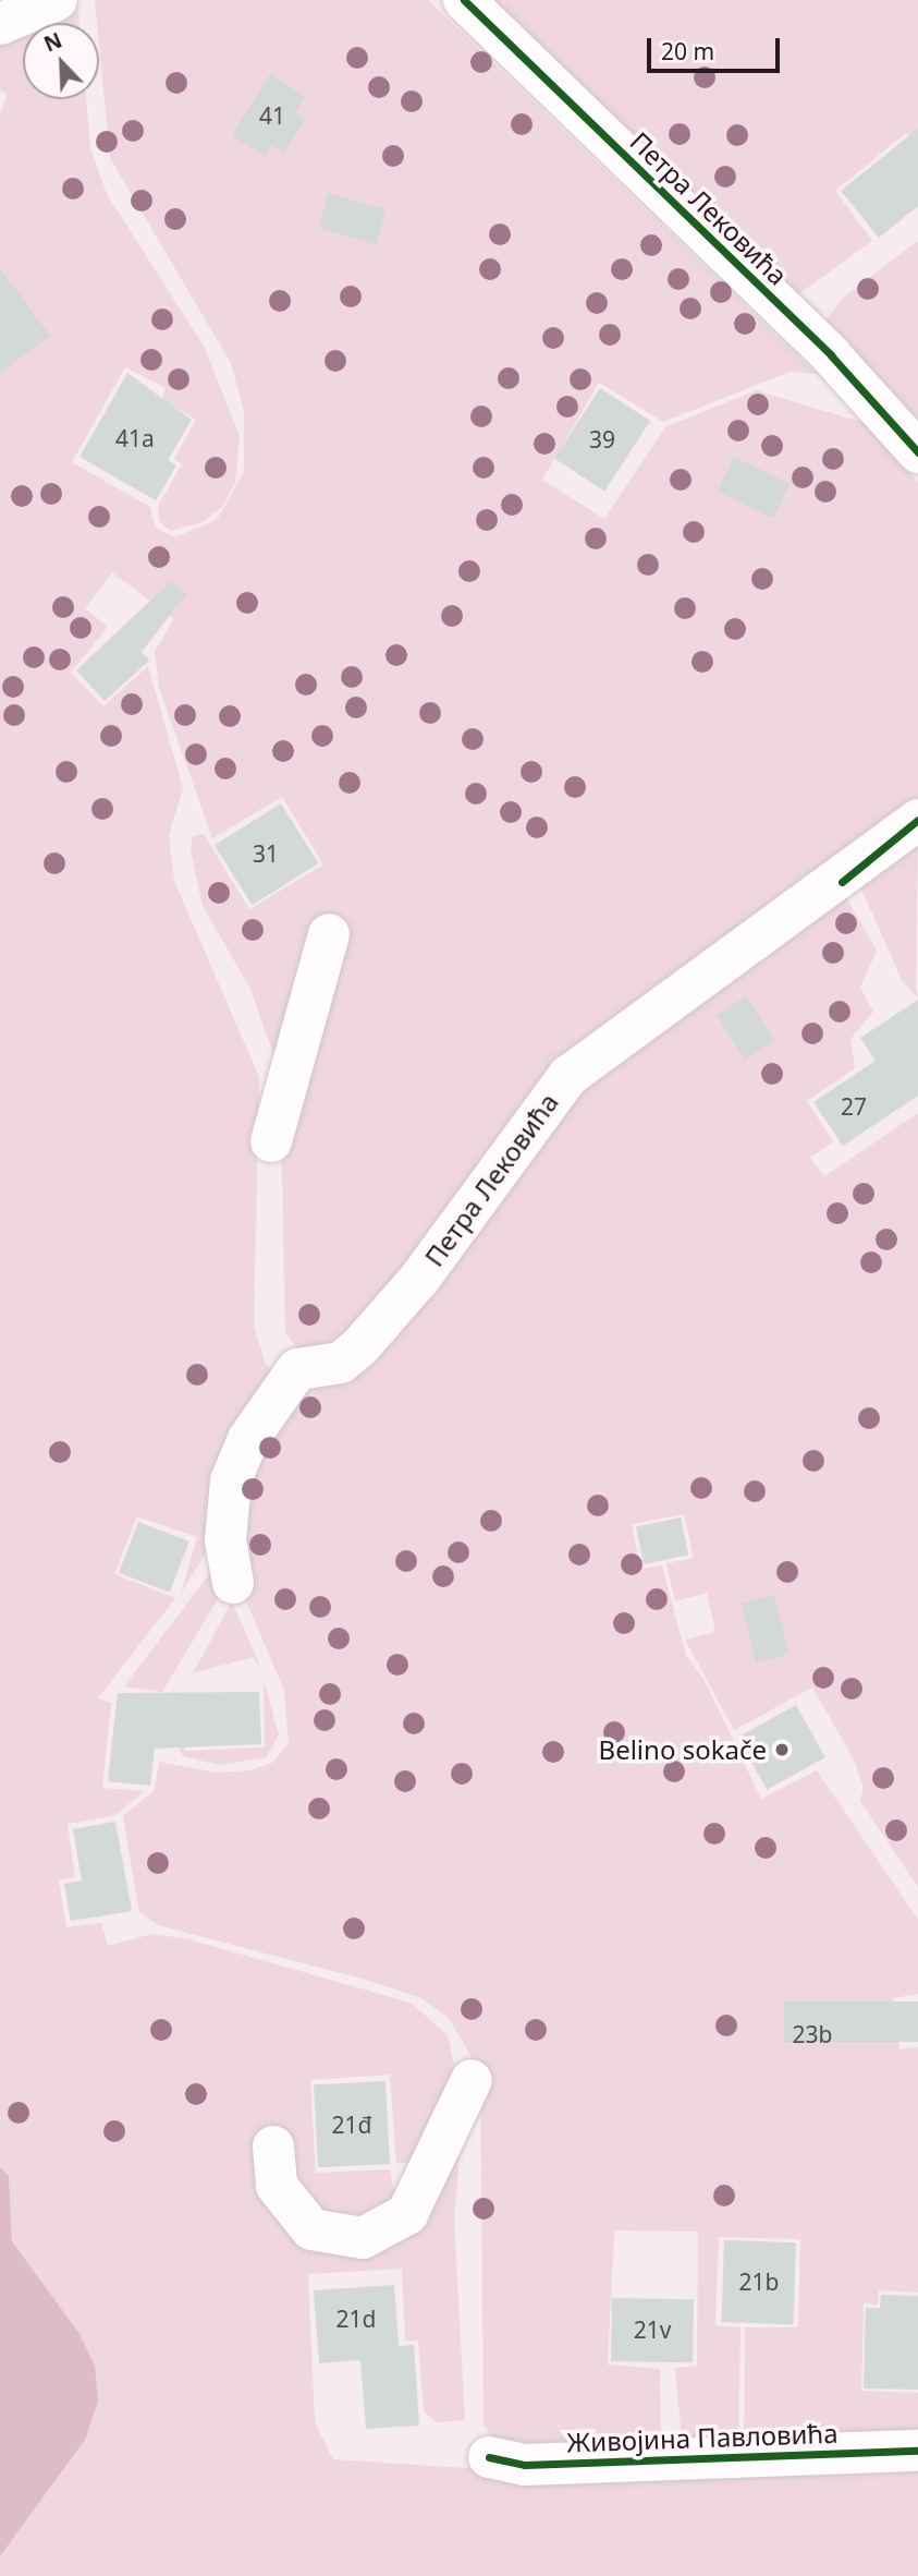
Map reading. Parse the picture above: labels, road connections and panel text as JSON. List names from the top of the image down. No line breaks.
{"streets":{"street":["Петра Лековића","Живојина Павловића"]},"places":["Belino sokače"],"house_numbers":["41","41a","39","31","27","23b","21đ","21b","21d","21v"],"scale_bar":"20 m","north":"top left"}
